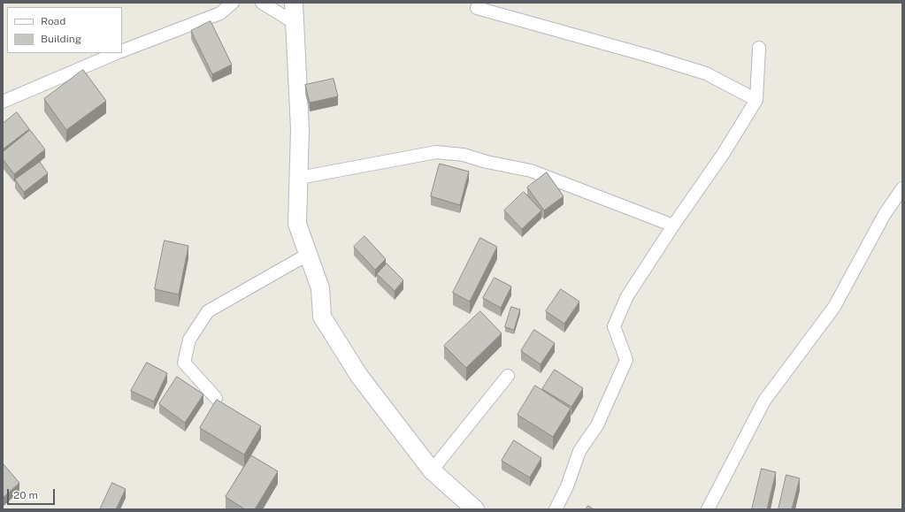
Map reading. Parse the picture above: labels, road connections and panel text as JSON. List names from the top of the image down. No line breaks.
{"legend":["Road","Building"],"scale_bar":"20 m"}
